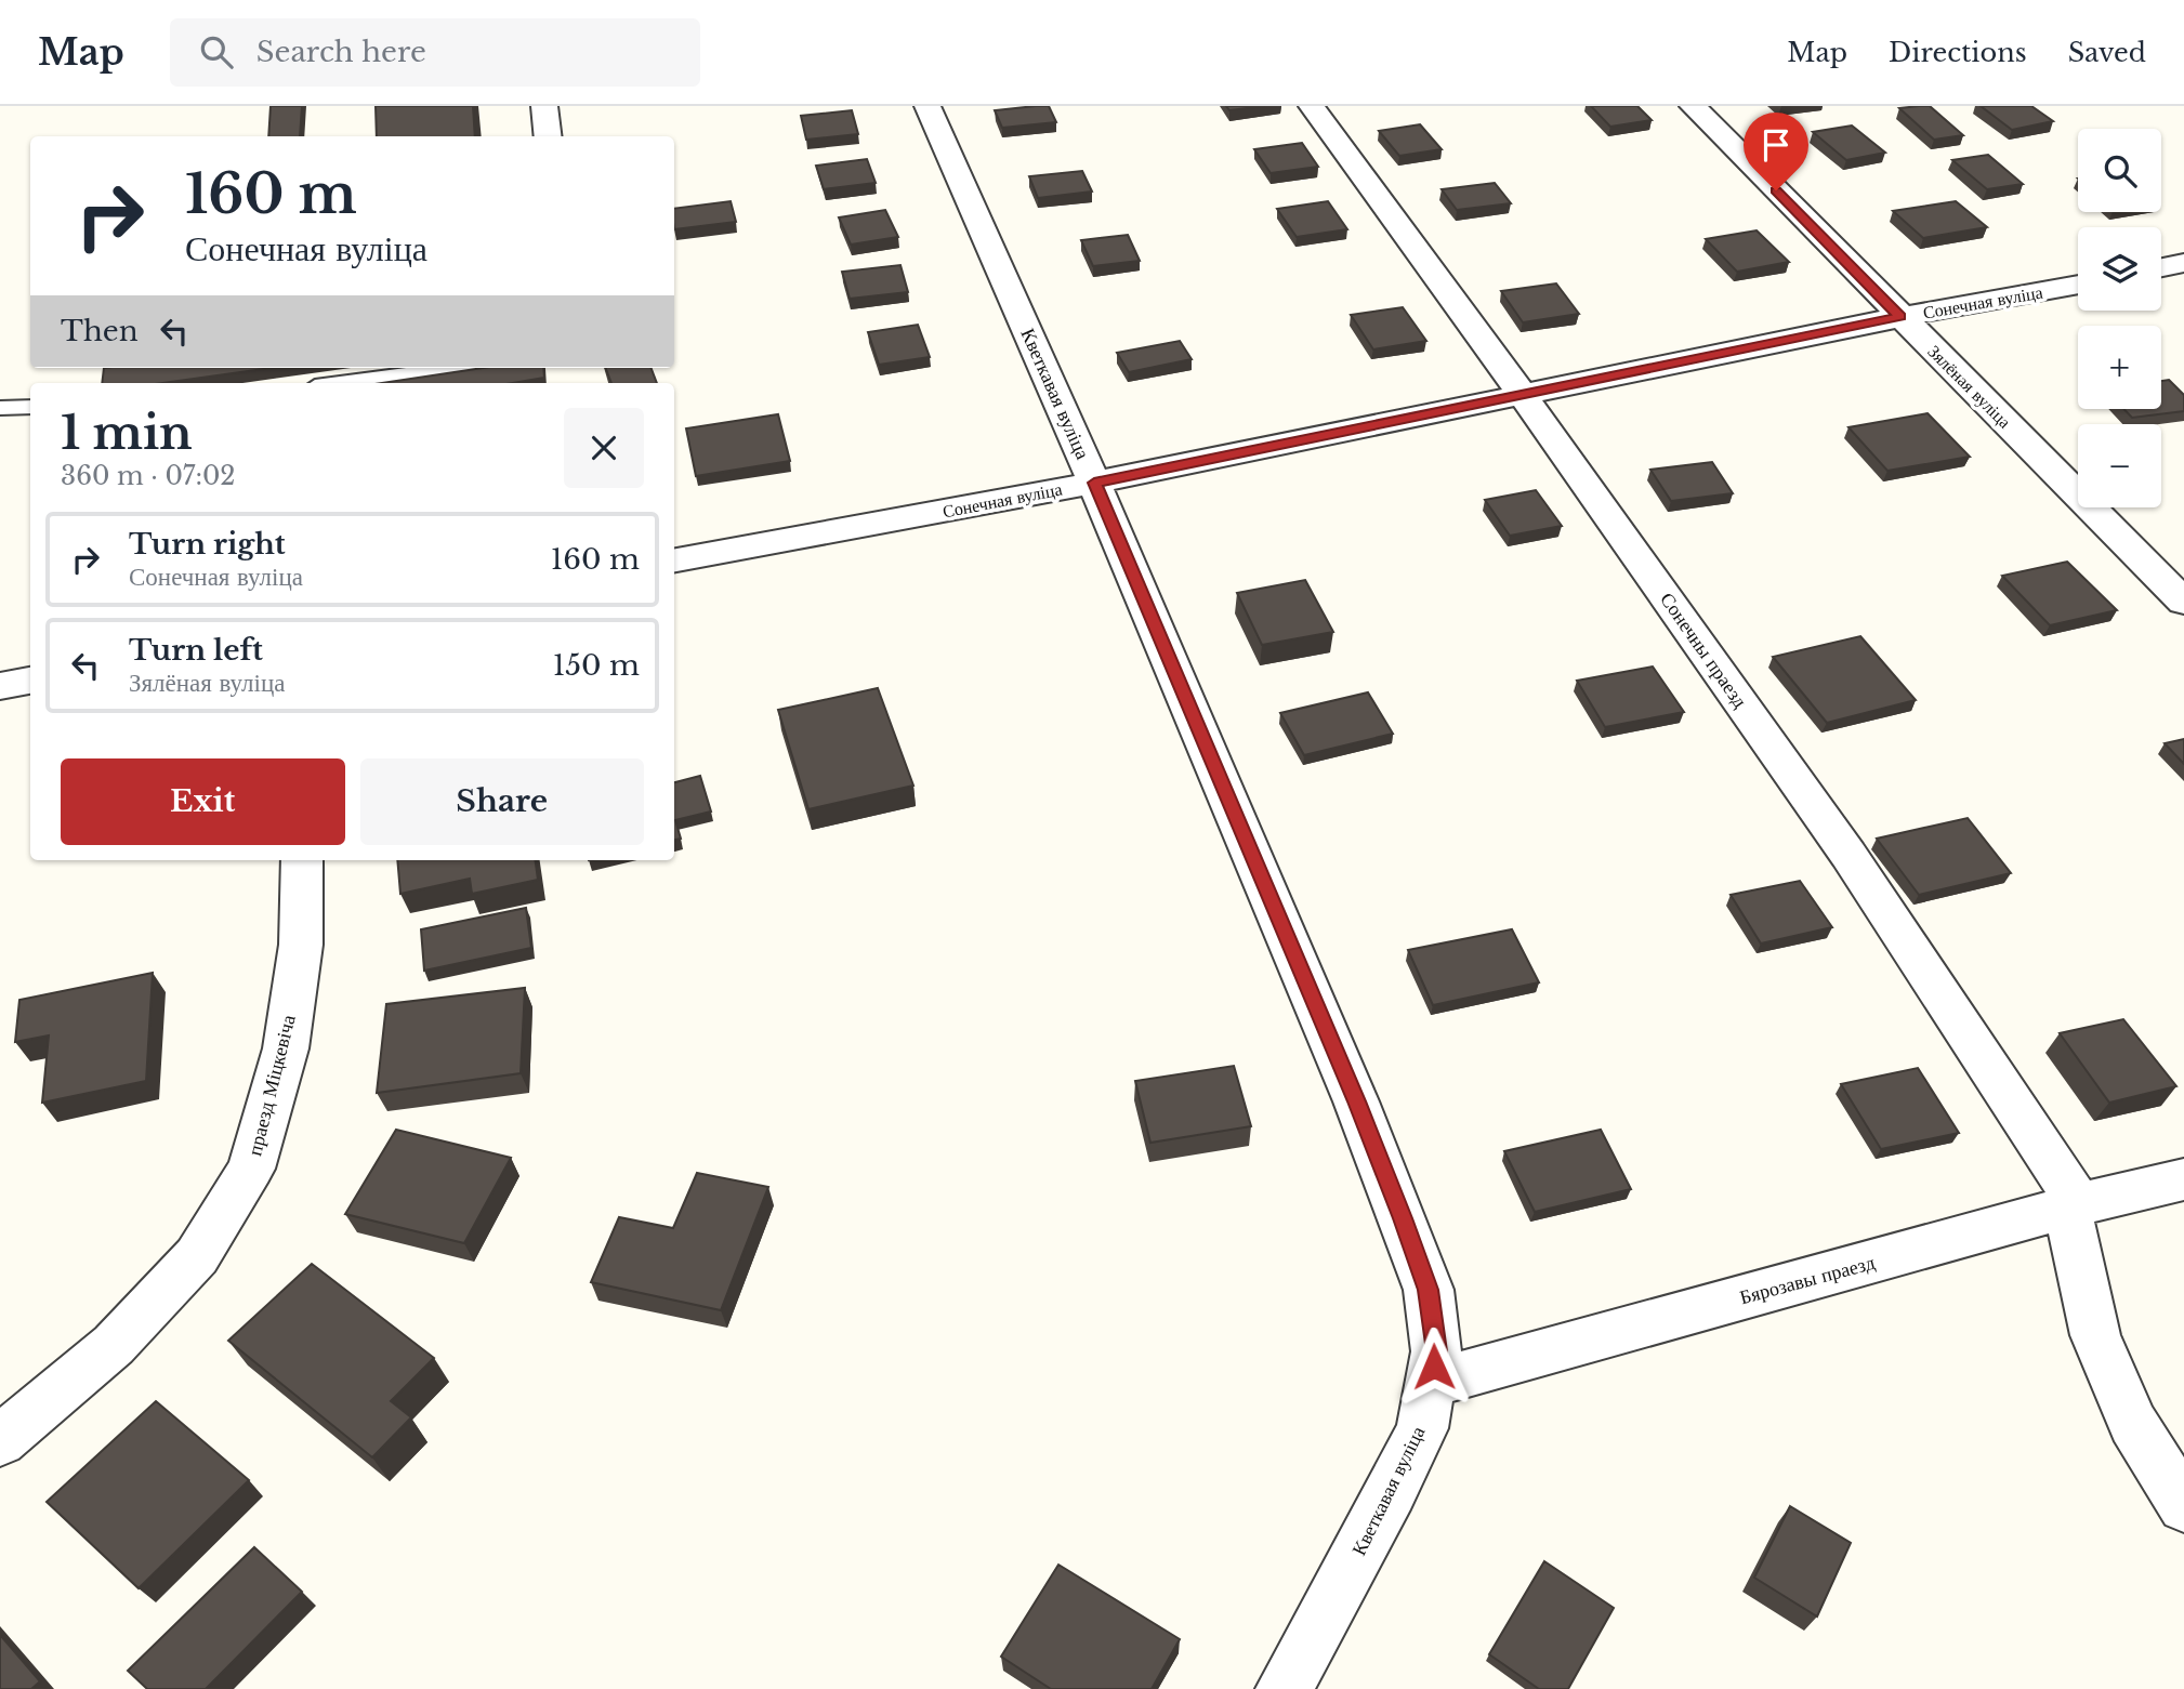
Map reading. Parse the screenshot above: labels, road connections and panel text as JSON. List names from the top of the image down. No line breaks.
{"streets":{"street":["Сонечная вуліца","Зялёная вуліца","Кветкавая вуліца","Сонечны праезд","праезд Міцкевіча","Бярозавы праезд"]},"crossings":[["Сонечная вуліца","Зялёная вуліца"],["Сонечная вуліца","Кветкавая вуліца"],["Сонечная вуліца","Сонечны праезд"],["Кветкавая вуліца","Бярозавы праезд"],["Сонечны праезд","Бярозавы праезд"]],"page":{"header":"Map","search":"Search here","nav":["Map","Directions","Saved"],"map_buttons":["+","−"],"turn":["160 m","Сонечная вуліца"],"then":"Then","heading":["1 min","360 m · 07:02"],"list":[{"name":"Turn right","note":"Сонечная вуліца","value":"160 m"},{"name":"Turn left","note":"Зялёная вуліца","value":"150 m"}],"buttons":["Exit","Share"]}}
